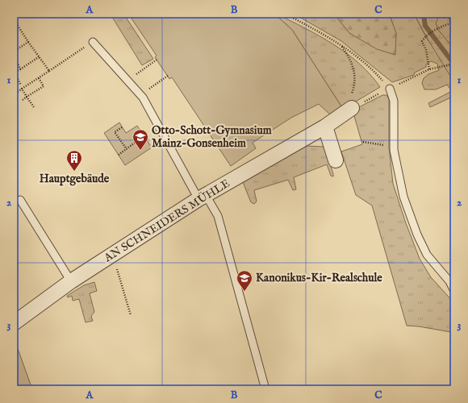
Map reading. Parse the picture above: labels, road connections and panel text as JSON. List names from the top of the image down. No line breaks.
{"streets":{"street":["AN SCHNEIDERS MÜHLE"]},"places":{"school or university":["Otto-Schott-Gymnasium Mainz-Gonsenheim","Kanonikus-Kir-Realschule"],"building":["Hauptgebäude"]},"grid":{"columns":["A","B","C"],"rows":["1","2","3"]}}
